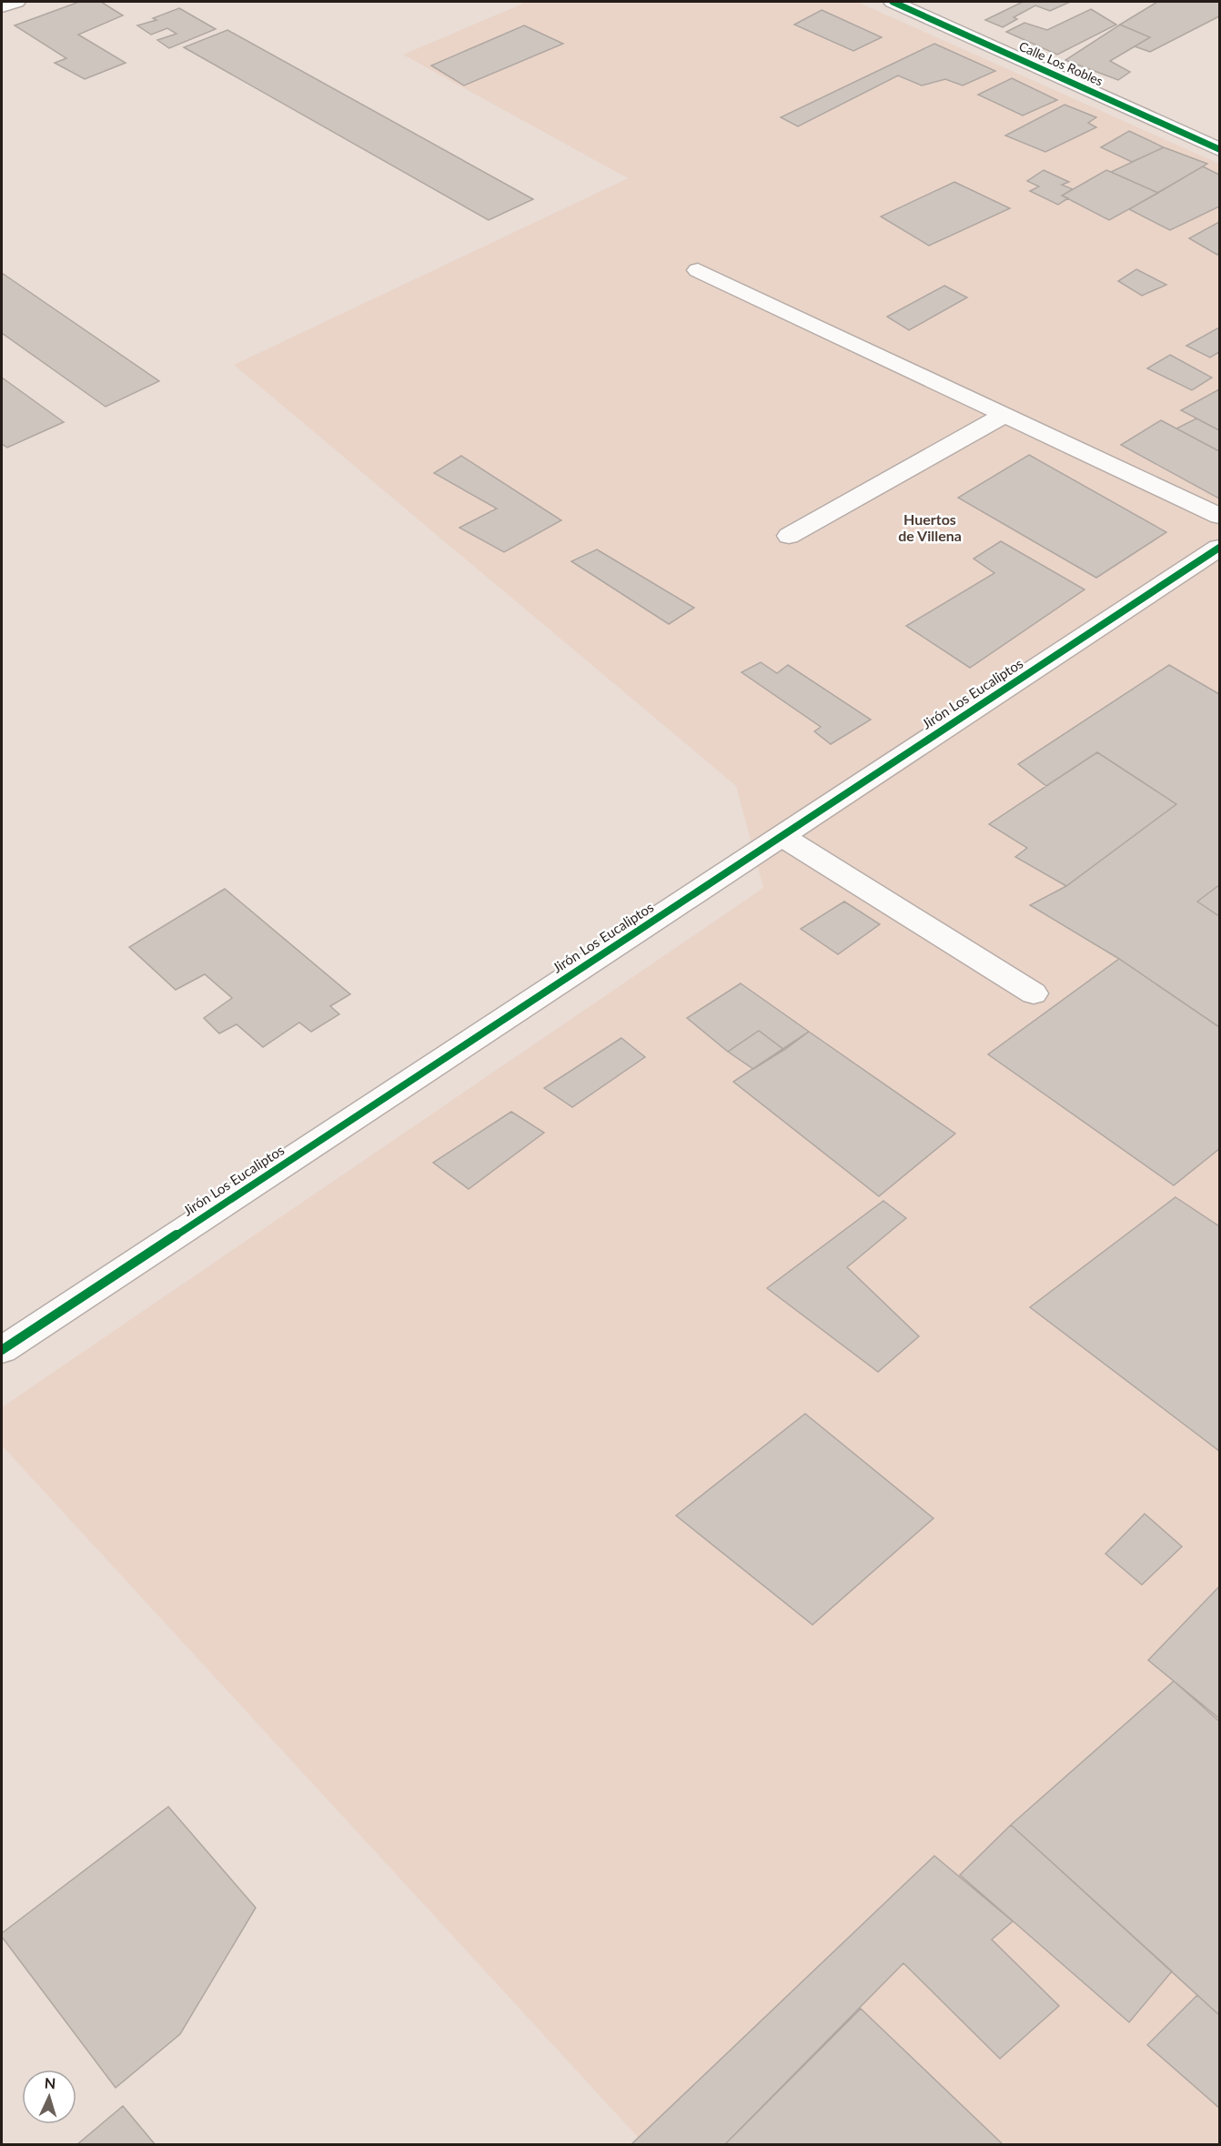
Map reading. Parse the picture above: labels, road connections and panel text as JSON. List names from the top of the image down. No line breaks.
{"streets":{"street":["Calle Los Robles","Jirón Los Eucaliptos"]},"districts":["Huertos de Villena"],"north":"top"}
